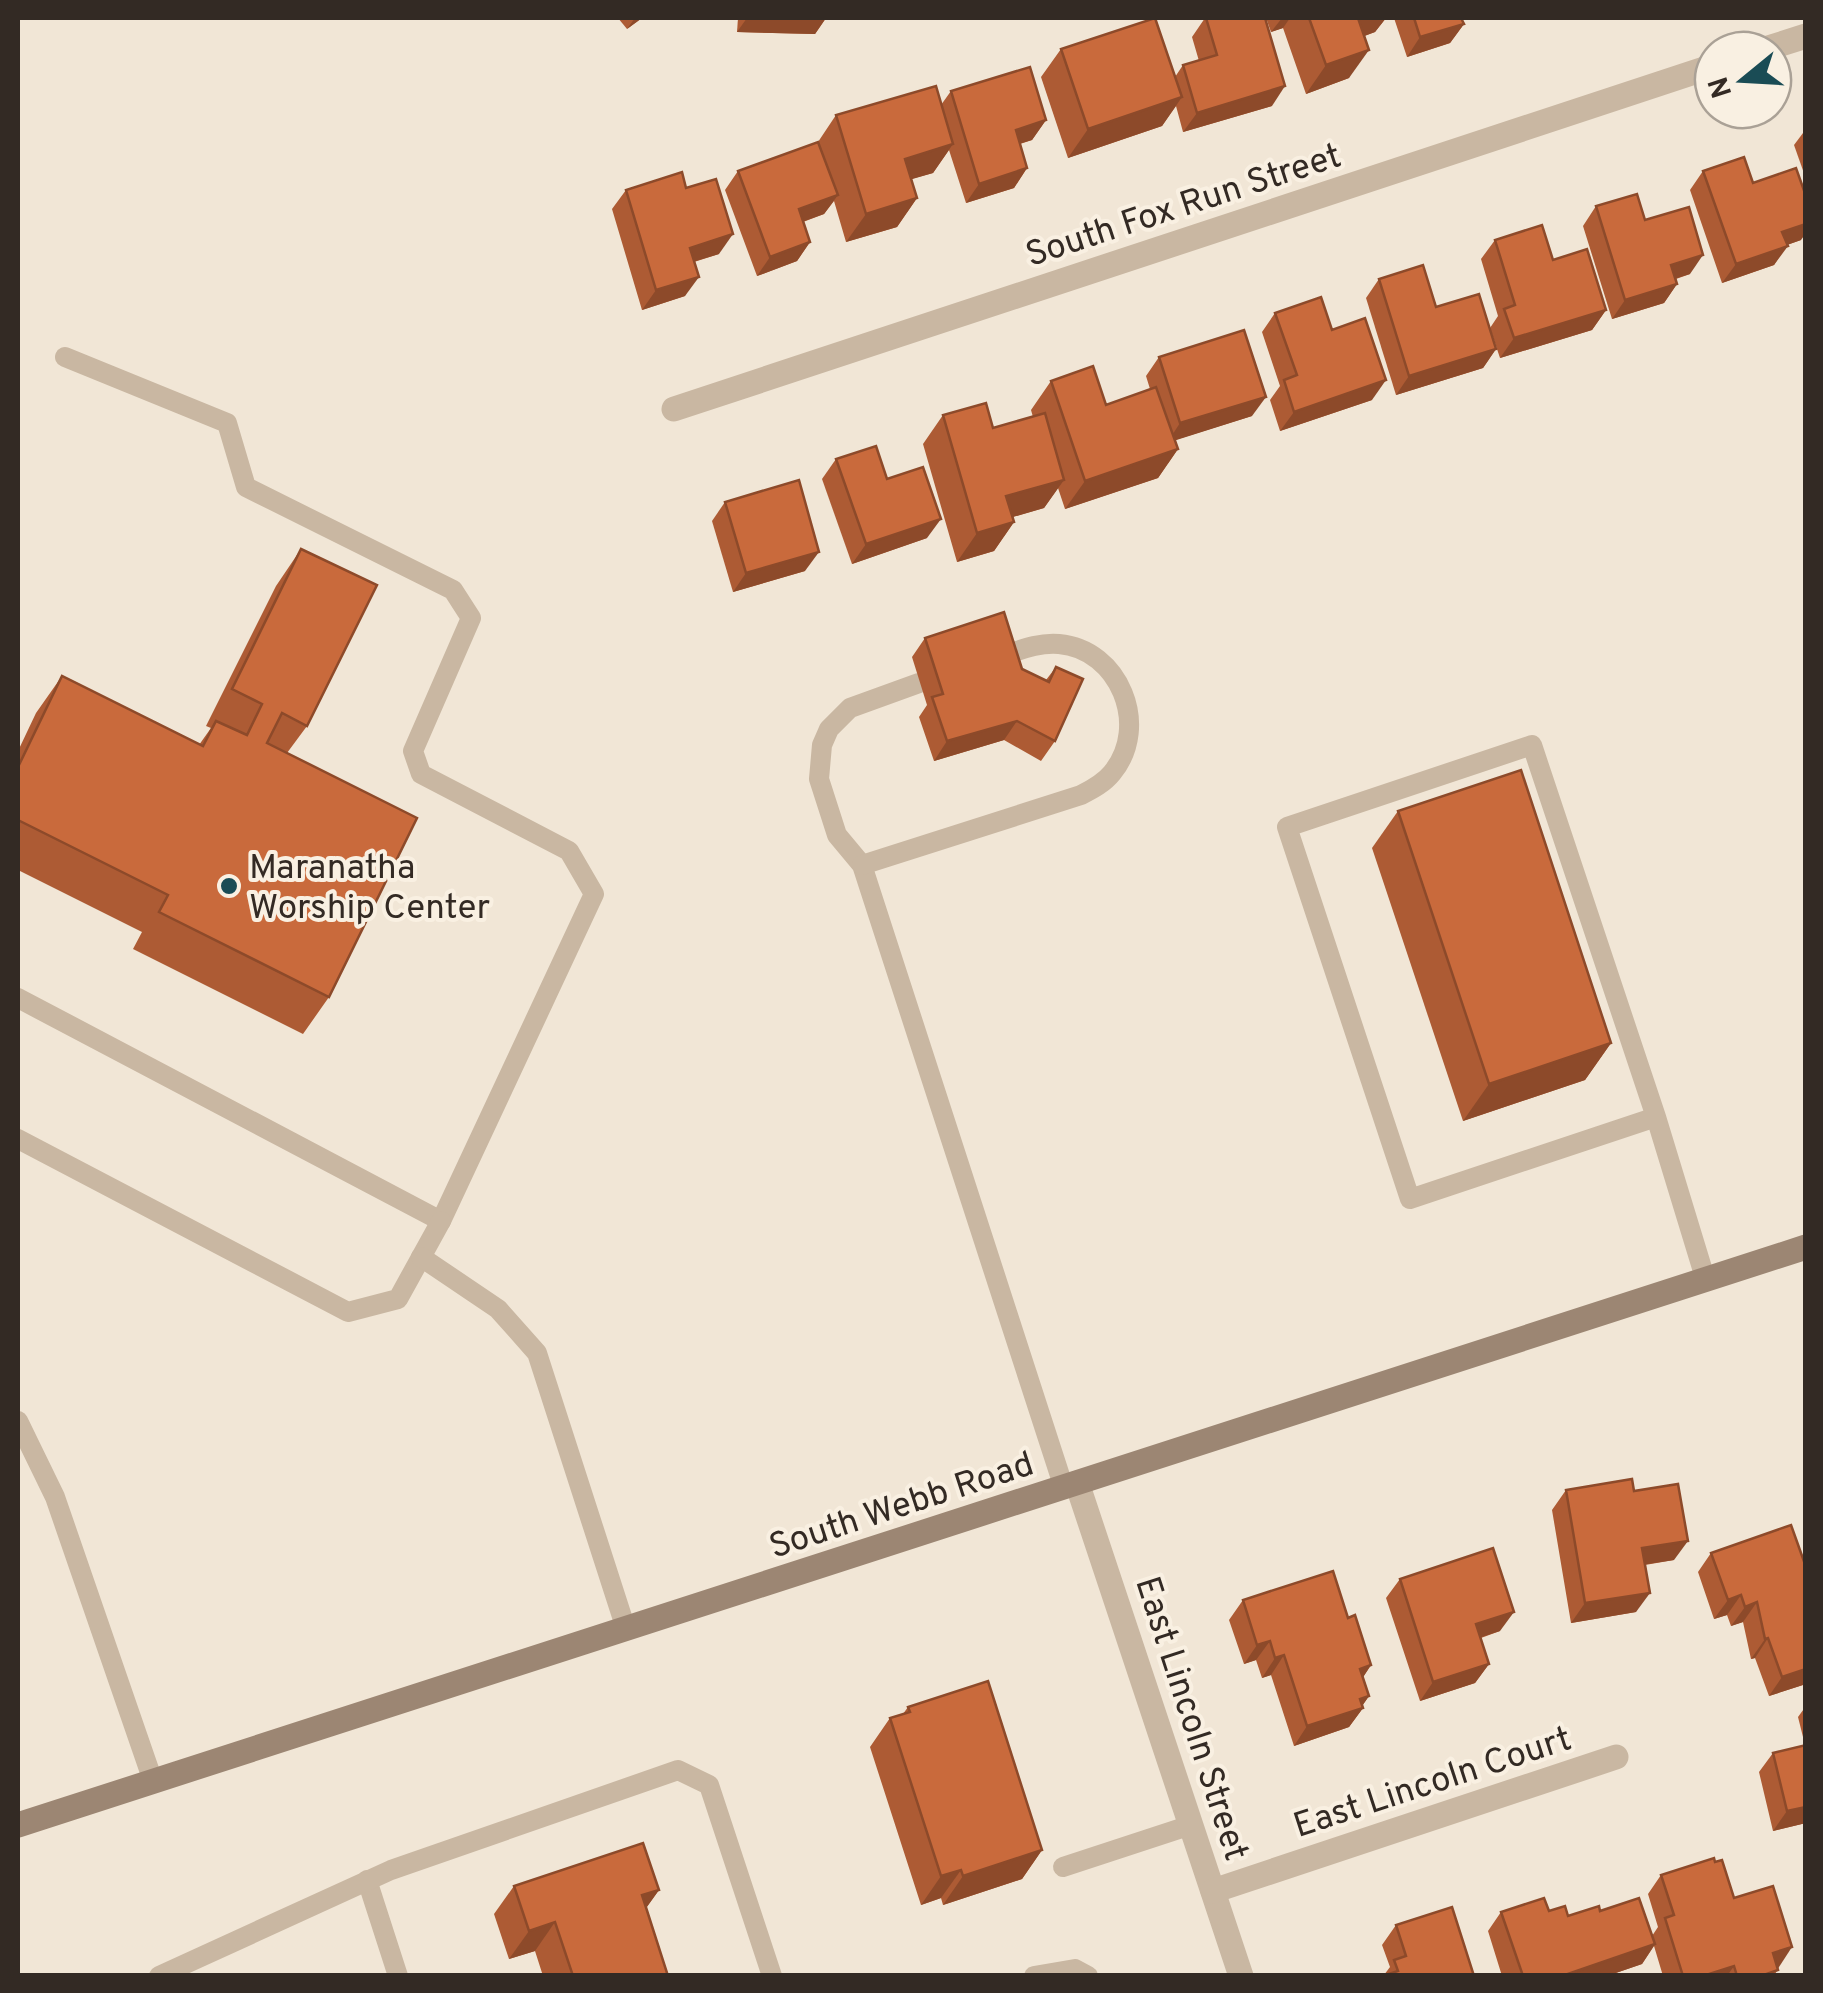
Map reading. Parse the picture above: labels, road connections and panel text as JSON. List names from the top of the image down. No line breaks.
{"streets":{"main road":["South Webb Road"],"street":["South Fox Run Street","East Lincoln Street","East Lincoln Court"]},"crossings":[["South Webb Road","East Lincoln Street"],["East Lincoln Street","East Lincoln Court"]],"places":["Maranatha Worship Center"],"north":"left"}
